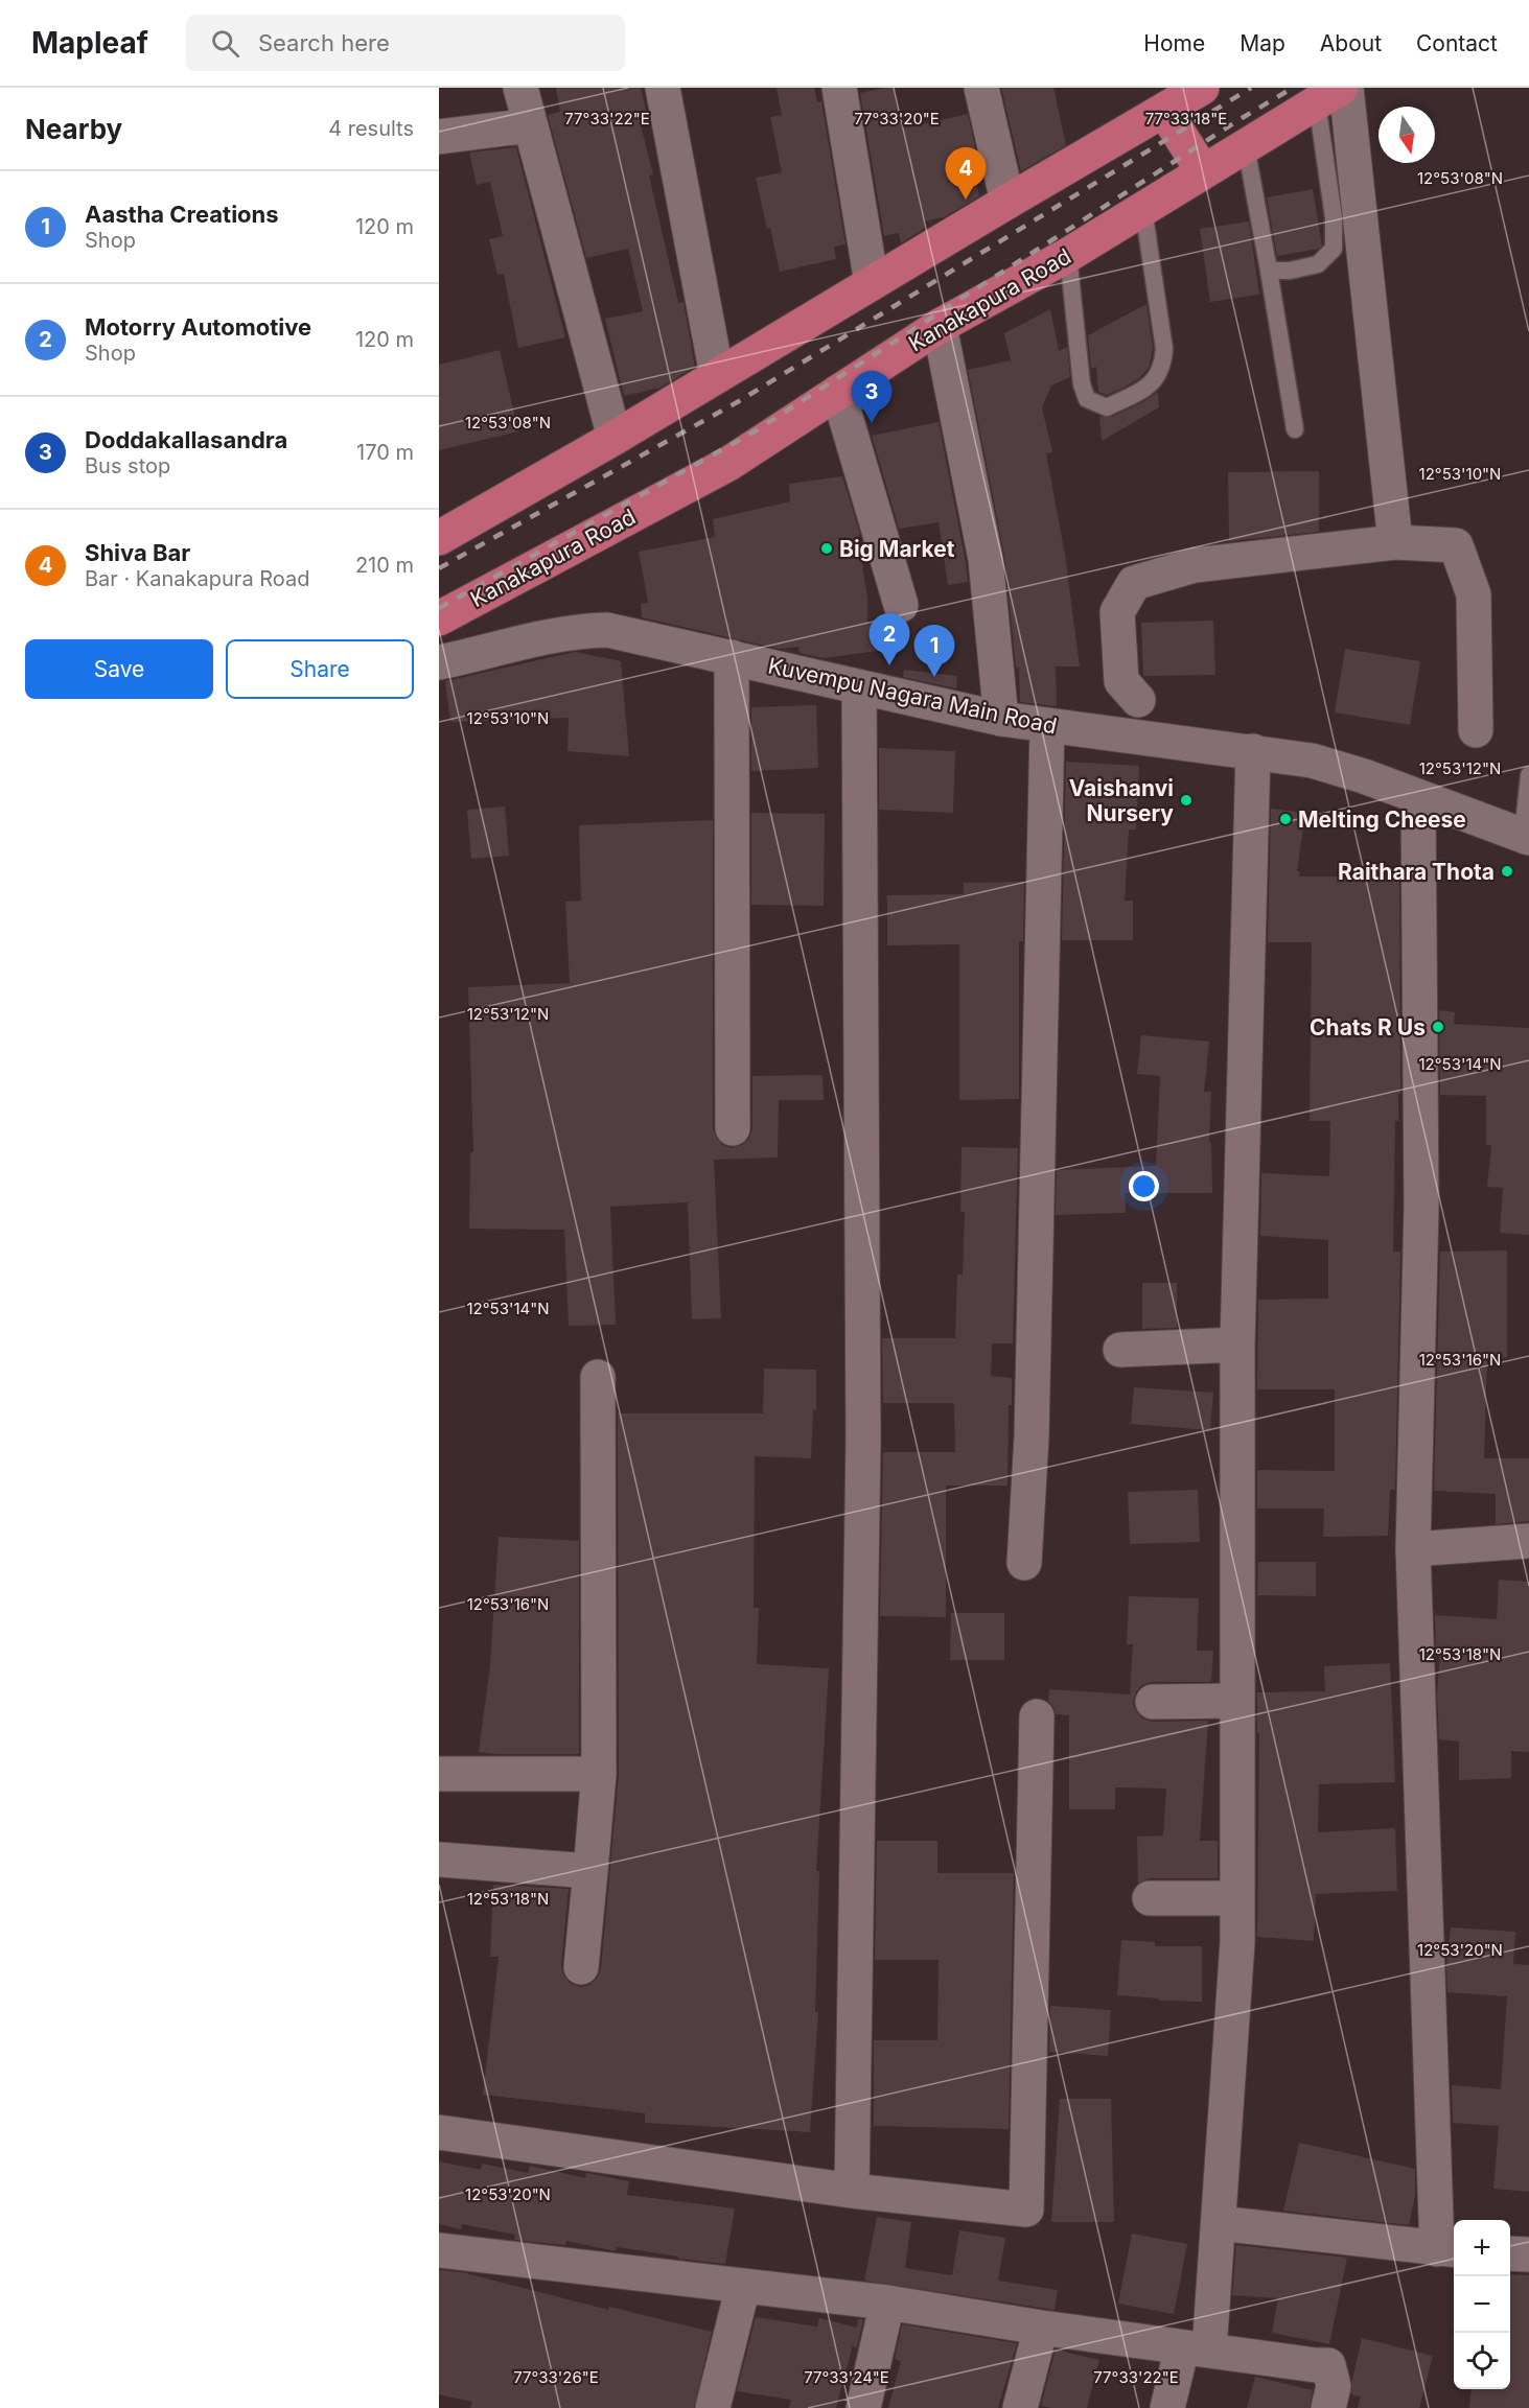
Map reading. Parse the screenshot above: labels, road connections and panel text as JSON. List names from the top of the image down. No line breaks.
{"streets":{"highway":["Kanakapura Road"],"street":["Kuvempu Nagara Main Road"]},"places":["Big Market","Vaishanvi Nursery","Melting Cheese","Raithara Thota","Chats R Us"],"north":"bottom","page":{"header":"Mapleaf","search":"Search here","nav":["Home","Map","About","Contact"],"heading":["Nearby","4 results"],"pins":["4","3","2","1"],"list":[{"mark":"1","name":"Aastha Creations","note":"Shop","value":"120 m"},{"mark":"2","name":"Motorry Automotive","note":"Shop","value":"120 m"},{"mark":"3","name":"Doddakallasandra","note":"Bus stop","value":"170 m"},{"mark":"4","name":"Shiva Bar","note":"Bar · Kanakapura Road","value":"210 m"}],"buttons":["Save","Share"],"map_buttons":["+","−"]},"coordinates":["77°33'22\"E","77°33'20\"E","77°33'18\"E","12°53'08\"N","12°53'10\"N","12°53'12\"N","12°53'14\"N","12°53'16\"N","12°53'18\"N","12°53'20\"N","77°33'26\"E","77°33'24\"E"]}
